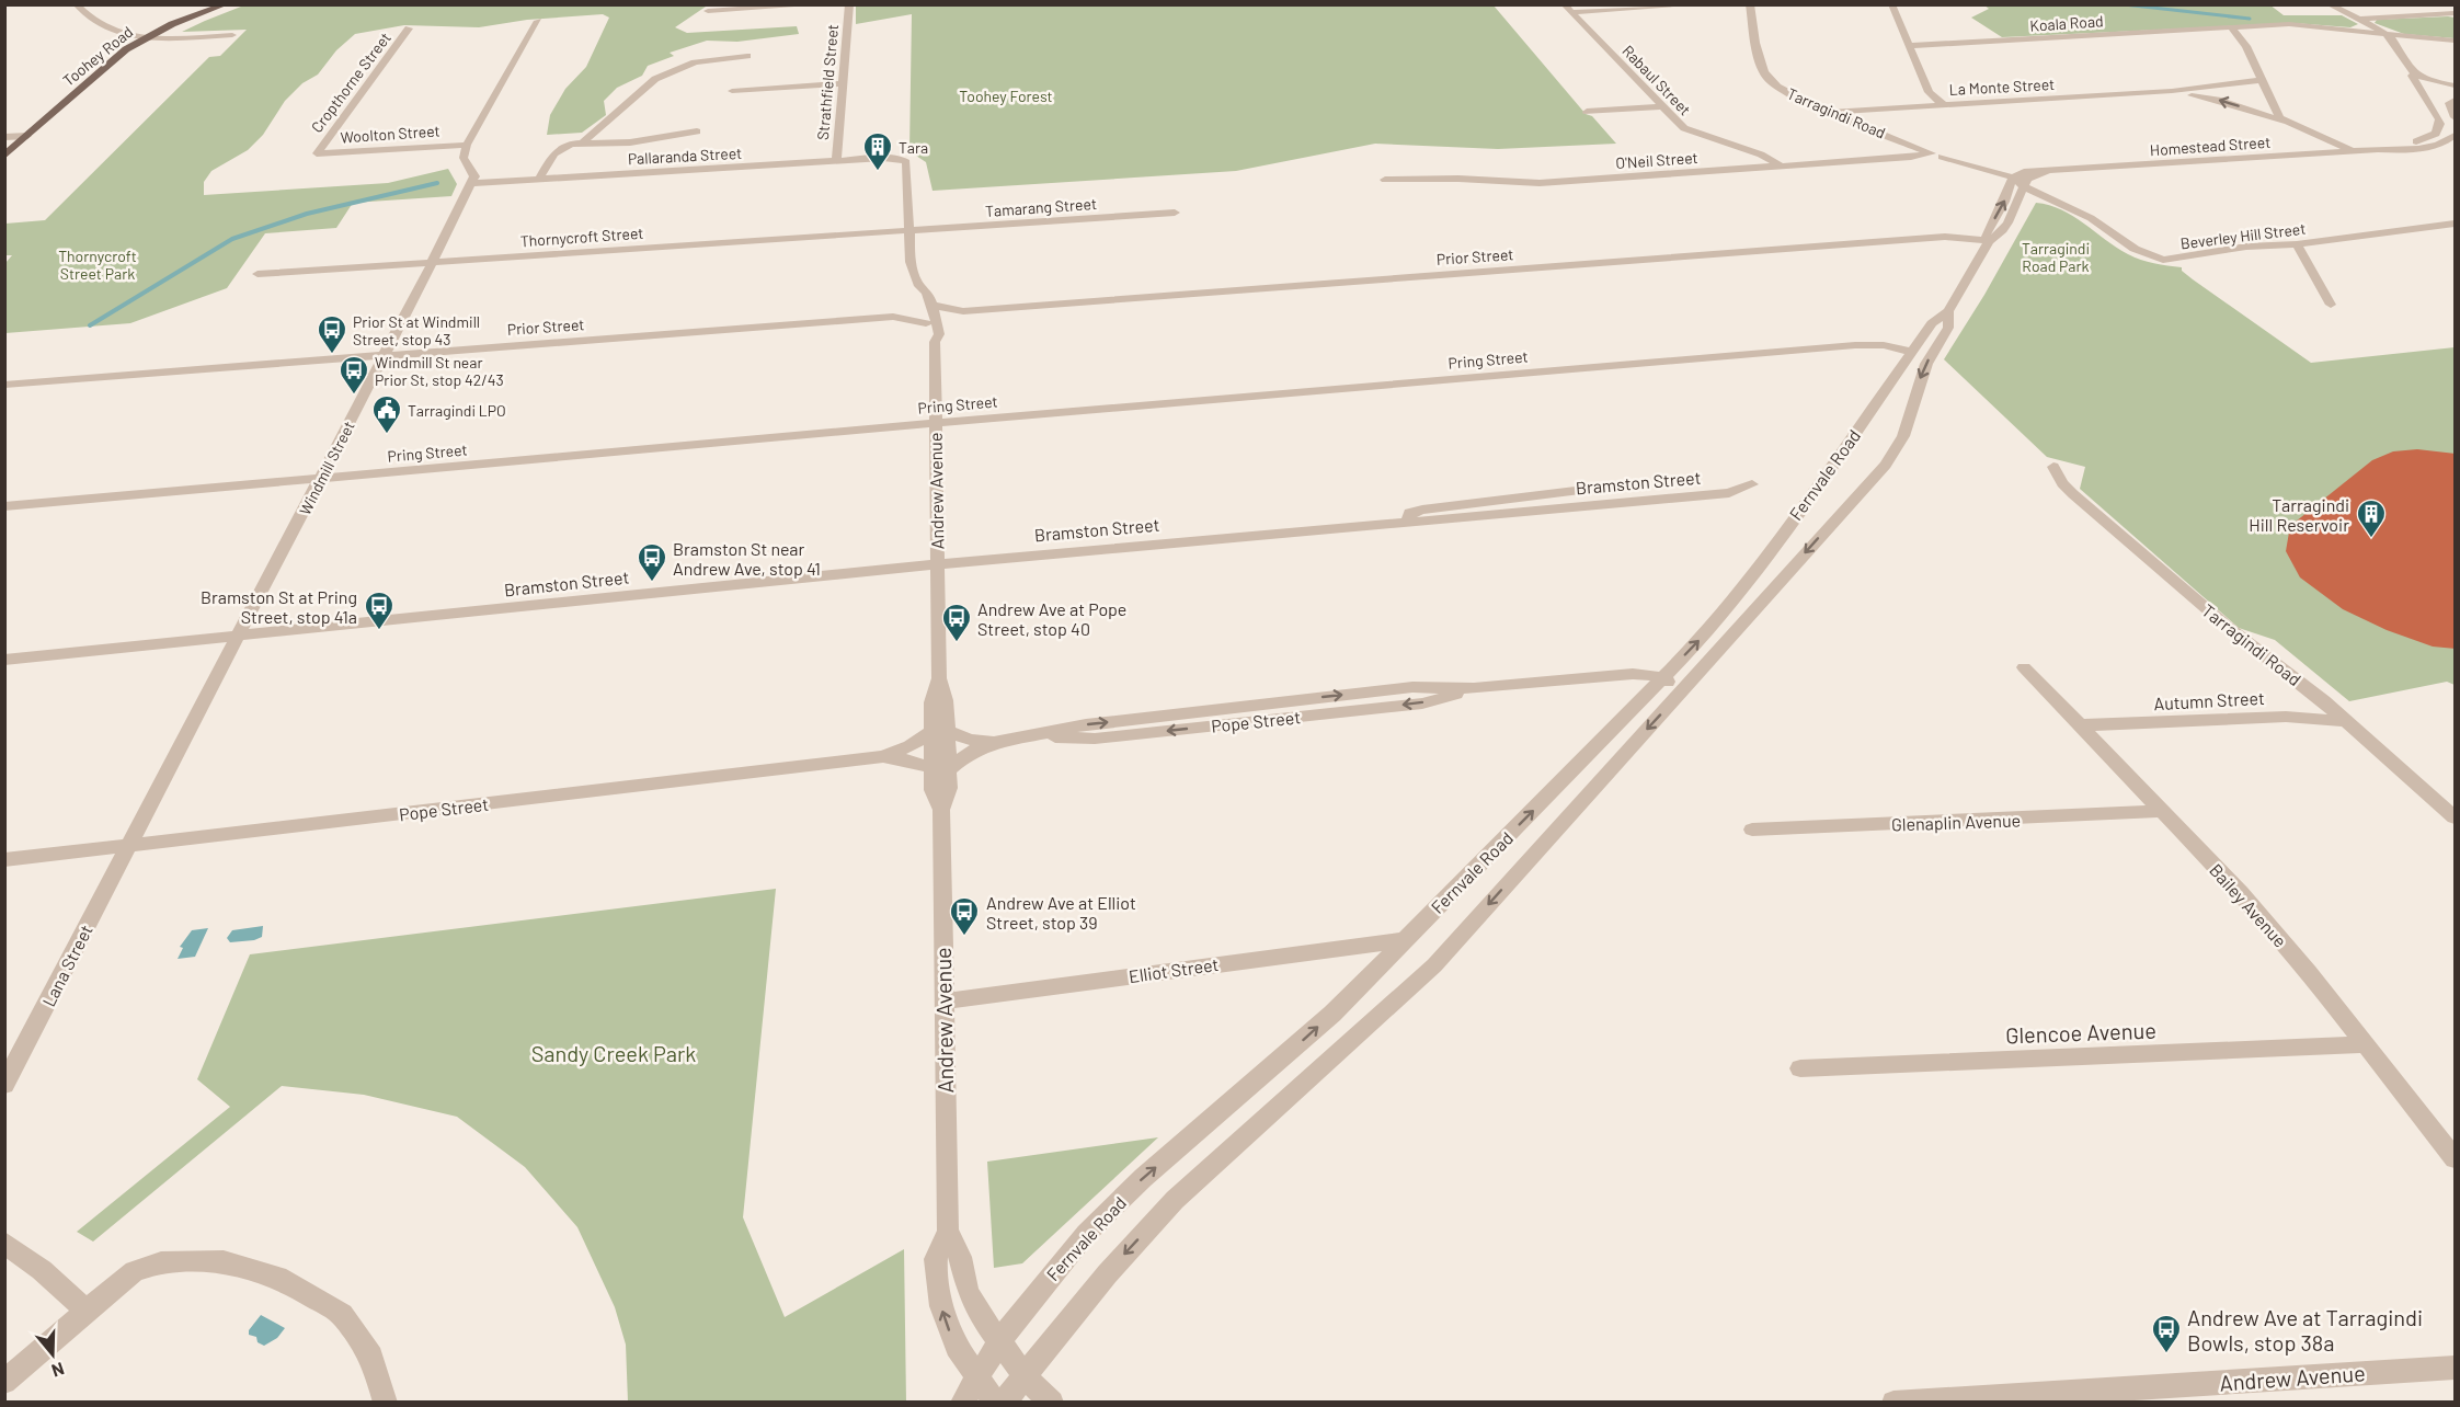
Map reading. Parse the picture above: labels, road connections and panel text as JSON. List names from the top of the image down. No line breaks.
{"streets":{"main road":["Toohey Road"],"street":["Koala Road","Rabaul Street","Cropthorne Street","Strathfield Street","La Monte Street","Tarragindi Road","Woolton Street","Homestead Street","Pallaranda Street","O'Neil Street","Tamarang Street","Beverley Hill Street","Thornycroft Street","Prior Street","Pring Street","Windmill Street","Fernvale Road","Bramston Street","Andrew Avenue","Autumn Street","Pope Street","Glenaplin Avenue","Bailey Avenue","Lana Street","Elliot Street","Glencoe Avenue"]},"crossings":[["Koala Road","Homestead Street"],["Rabaul Street","O'Neil Street"],["Cropthorne Street","Woolton Street"],["Strathfield Street","Pallaranda Street"],["La Monte Street","Tarragindi Road"],["La Monte Street","Homestead Street"],["Tarragindi Road","Homestead Street"],["Tarragindi Road","O'Neil Street"],["Tarragindi Road","Beverley Hill Street"],["Tarragindi Road","Fernvale Road"],["Tarragindi Road","Autumn Street"],["Homestead Street","Beverley Hill Street"],["Homestead Street","Fernvale Road"],["Pallaranda Street","Windmill Street"],["Pallaranda Street","Andrew Avenue"],["Tamarang Street","Thornycroft Street"],["Tamarang Street","Andrew Avenue"],["Beverley Hill Street","Fernvale Road"],["Thornycroft Street","Windmill Street"],["Thornycroft Street","Andrew Avenue"],["Prior Street","Windmill Street"],["Prior Street","Fernvale Road"],["Prior Street","Andrew Avenue"],["Pring Street","Windmill Street"],["Pring Street","Fernvale Road"],["Pring Street","Andrew Avenue"],["Windmill Street","Bramston Street"],["Windmill Street","Pope Street"],["Windmill Street","Lana Street"],["Fernvale Road","Andrew Avenue"],["Fernvale Road","Pope Street"],["Fernvale Road","Elliot Street"],["Bramston Street","Andrew Avenue"],["Andrew Avenue","Pope Street"],["Andrew Avenue","Elliot Street"],["Autumn Street","Bailey Avenue"],["Pope Street","Lana Street"],["Glenaplin Avenue","Bailey Avenue"],["Bailey Avenue","Glencoe Avenue"]],"parks":["Toohey Forest","Tarragindi Road Park","Thornycroft Street Park","Sandy Creek Park"],"places":{"building":["Tara","Tarragindi Hill Reservoir"],"bus stop":["Prior St at Windmill Street, stop 43","Windmill St near Prior St, stop 42/43","Bramston St near Andrew Ave, stop 41","Bramston St at Pring Street, stop 41a","Andrew Ave at Pope Street, stop 40","Andrew Ave at Elliot Street, stop 39","Andrew Ave at Tarragindi Bowls, stop 38a"],"public building":["Tarragindi LPO"]},"north":"bottom"}
